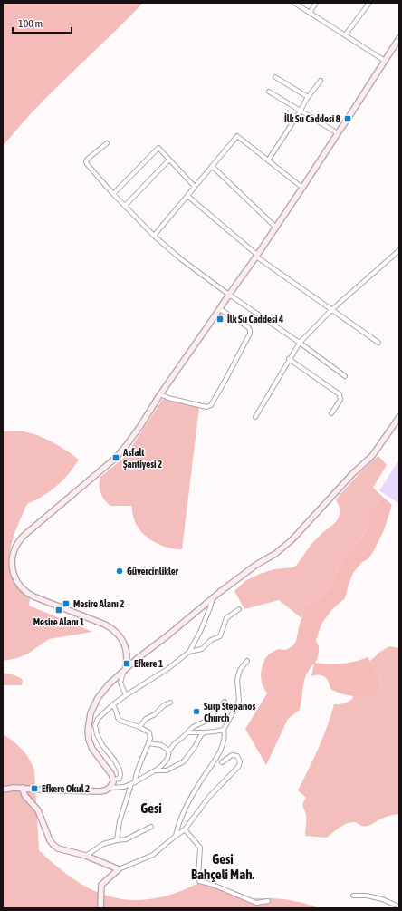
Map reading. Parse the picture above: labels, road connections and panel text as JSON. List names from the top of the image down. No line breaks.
{"districts":["Gesi","Gesi Bahçeli Mah."],"places":{"transit":["İlk Su Caddesi 8","İlk Su Caddesi 4","Asfalt Şantiyesi 2","Mesire Alanı 2","Mesire Alanı 1","Efkere 1","Efkere Okul 2"],"other":["Güvercinlikler","Surp Stepanos Church"]},"scale_bar":"100 m"}
